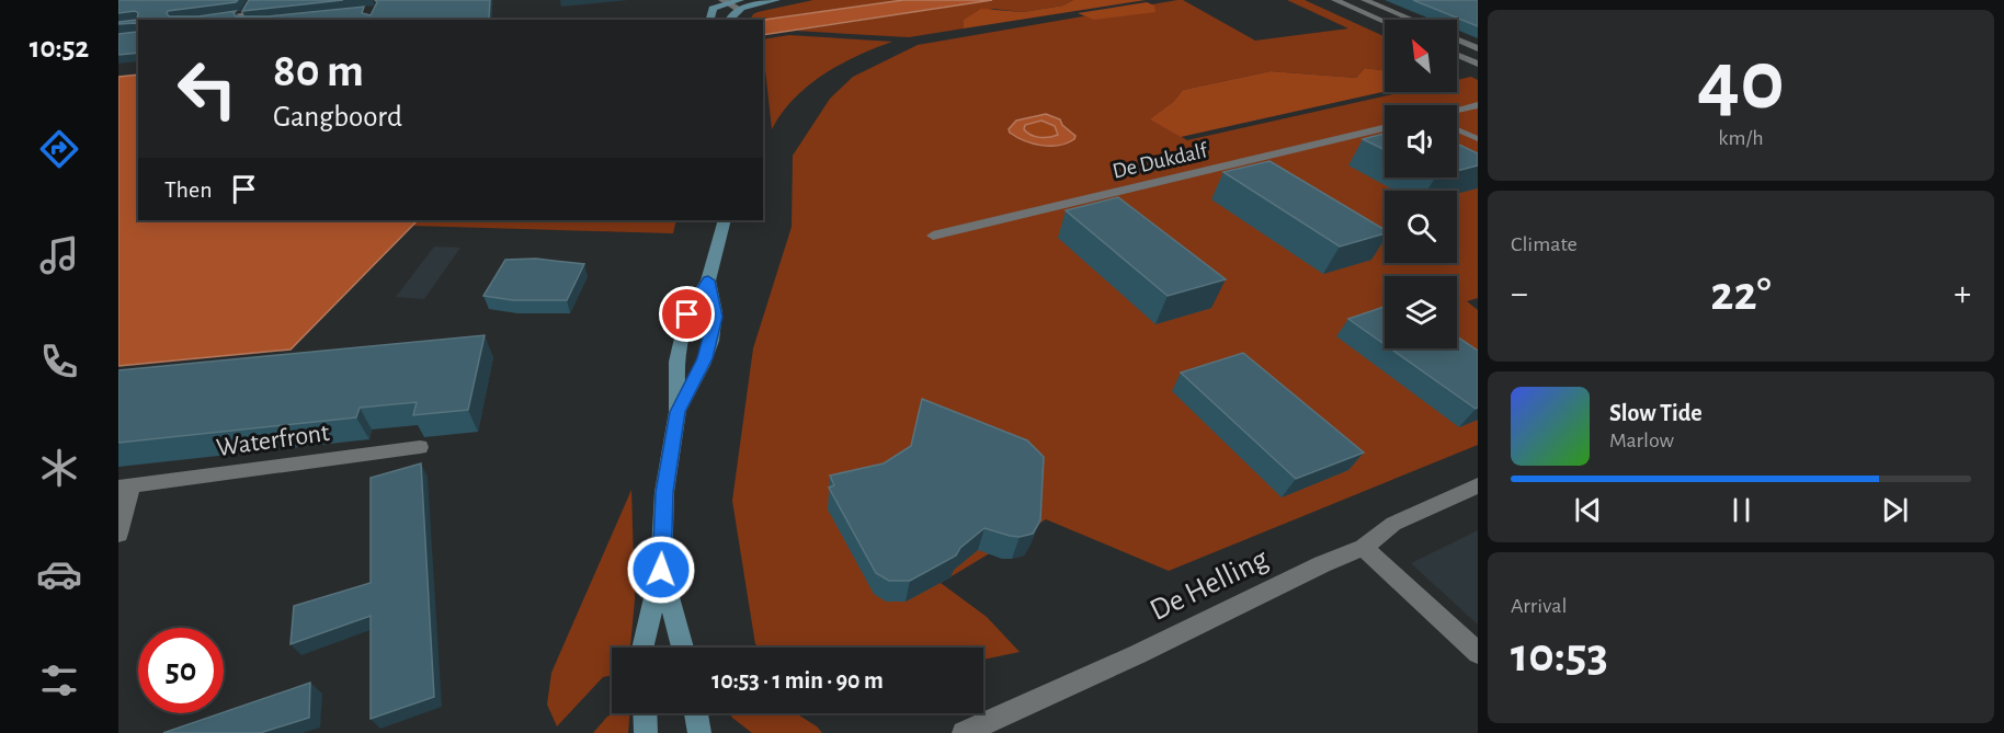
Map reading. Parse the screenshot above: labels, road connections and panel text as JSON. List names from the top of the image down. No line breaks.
{"streets":{"street":["De Dukdalf","Waterfront","De Helling"]},"north":"top left","page":{"tabs":"10:52","tile":[["40","km/h"],"Climate",["Arrival","10:53"]],"turn":["80 m","Gangboord"],"then":"Then","heat":["−","22°","+"],"song":["Slow Tide","Marlow"],"limit":"50","trip":"10:53 · 1 min · 90 m"}}
